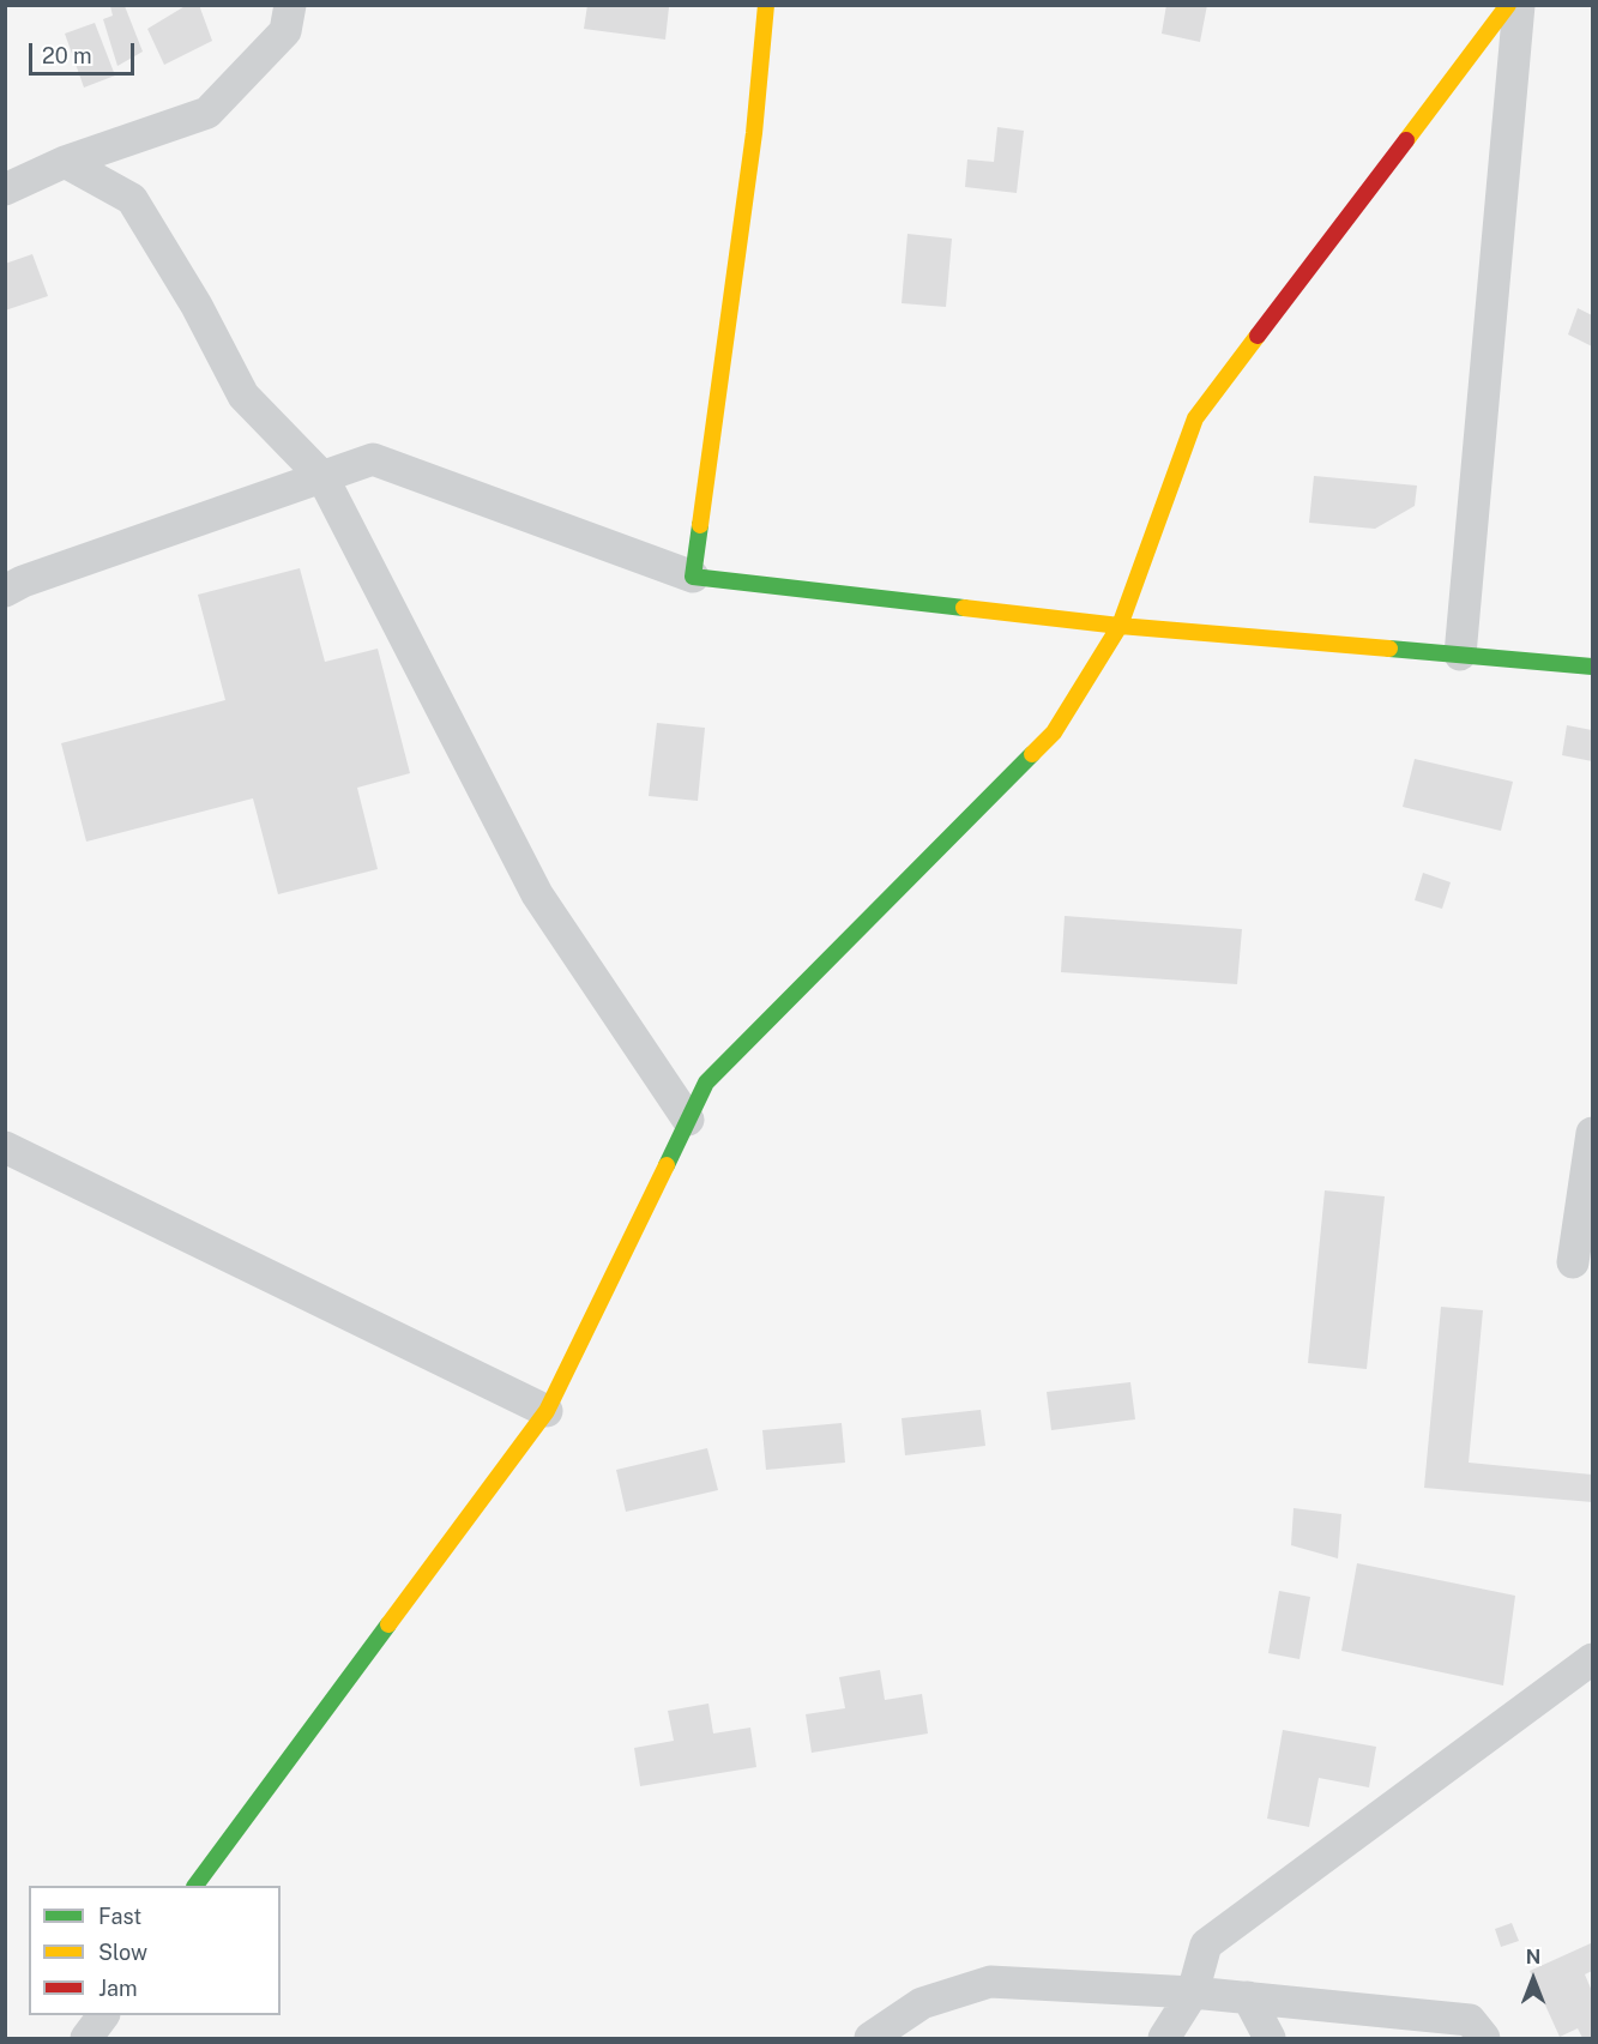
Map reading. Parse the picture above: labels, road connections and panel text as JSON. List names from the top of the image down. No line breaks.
{"legend":["Fast","Slow","Jam"],"scale_bar":"20 m","north":"top"}
